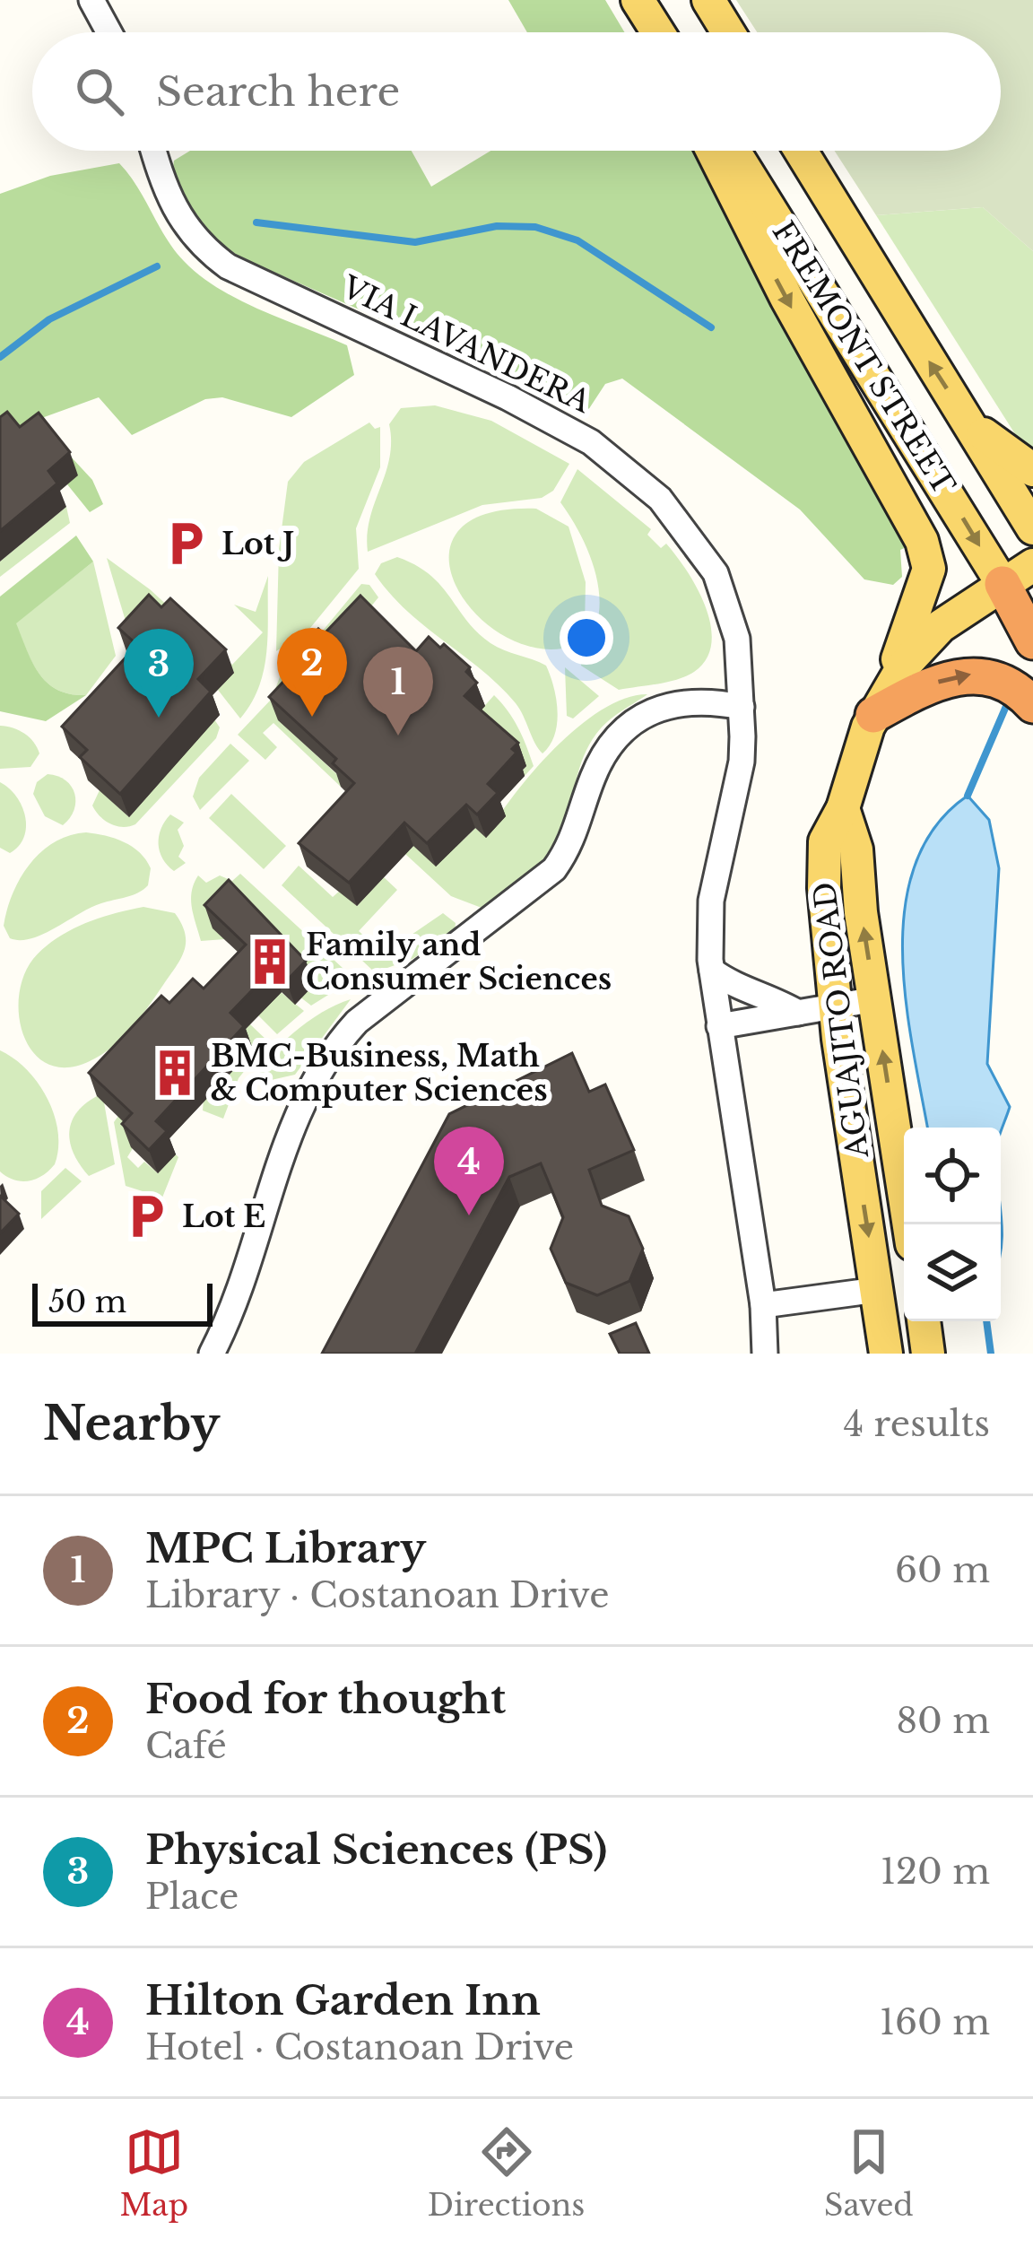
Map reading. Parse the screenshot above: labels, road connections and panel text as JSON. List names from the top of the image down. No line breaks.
{"streets":{"main road":["FREMONT STREET","AGUAJITO ROAD"],"street":["VIA LAVANDERA"]},"places":{"parking":["Lot J","Lot E"],"building":["Family and Consumer Sciences","BMC-Business, Math & Computer Sciences"]},"scale_bar":"50 m","page":{"search":"Search here","pins":["2","3","1","4"],"scale":"50 m","heading":["Nearby","4 results"],"list":[{"mark":"1","name":"MPC Library","note":"Library · Costanoan Drive","value":"60 m"},{"mark":"2","name":"Food for thought","note":"Café","value":"80 m"},{"mark":"3","name":"Physical Sciences (PS)","note":"Place","value":"120 m"},{"mark":"4","name":"Hilton Garden Inn","note":"Hotel · Costanoan Drive","value":"160 m"}],"nav":["Map","Directions","Saved"]}}
